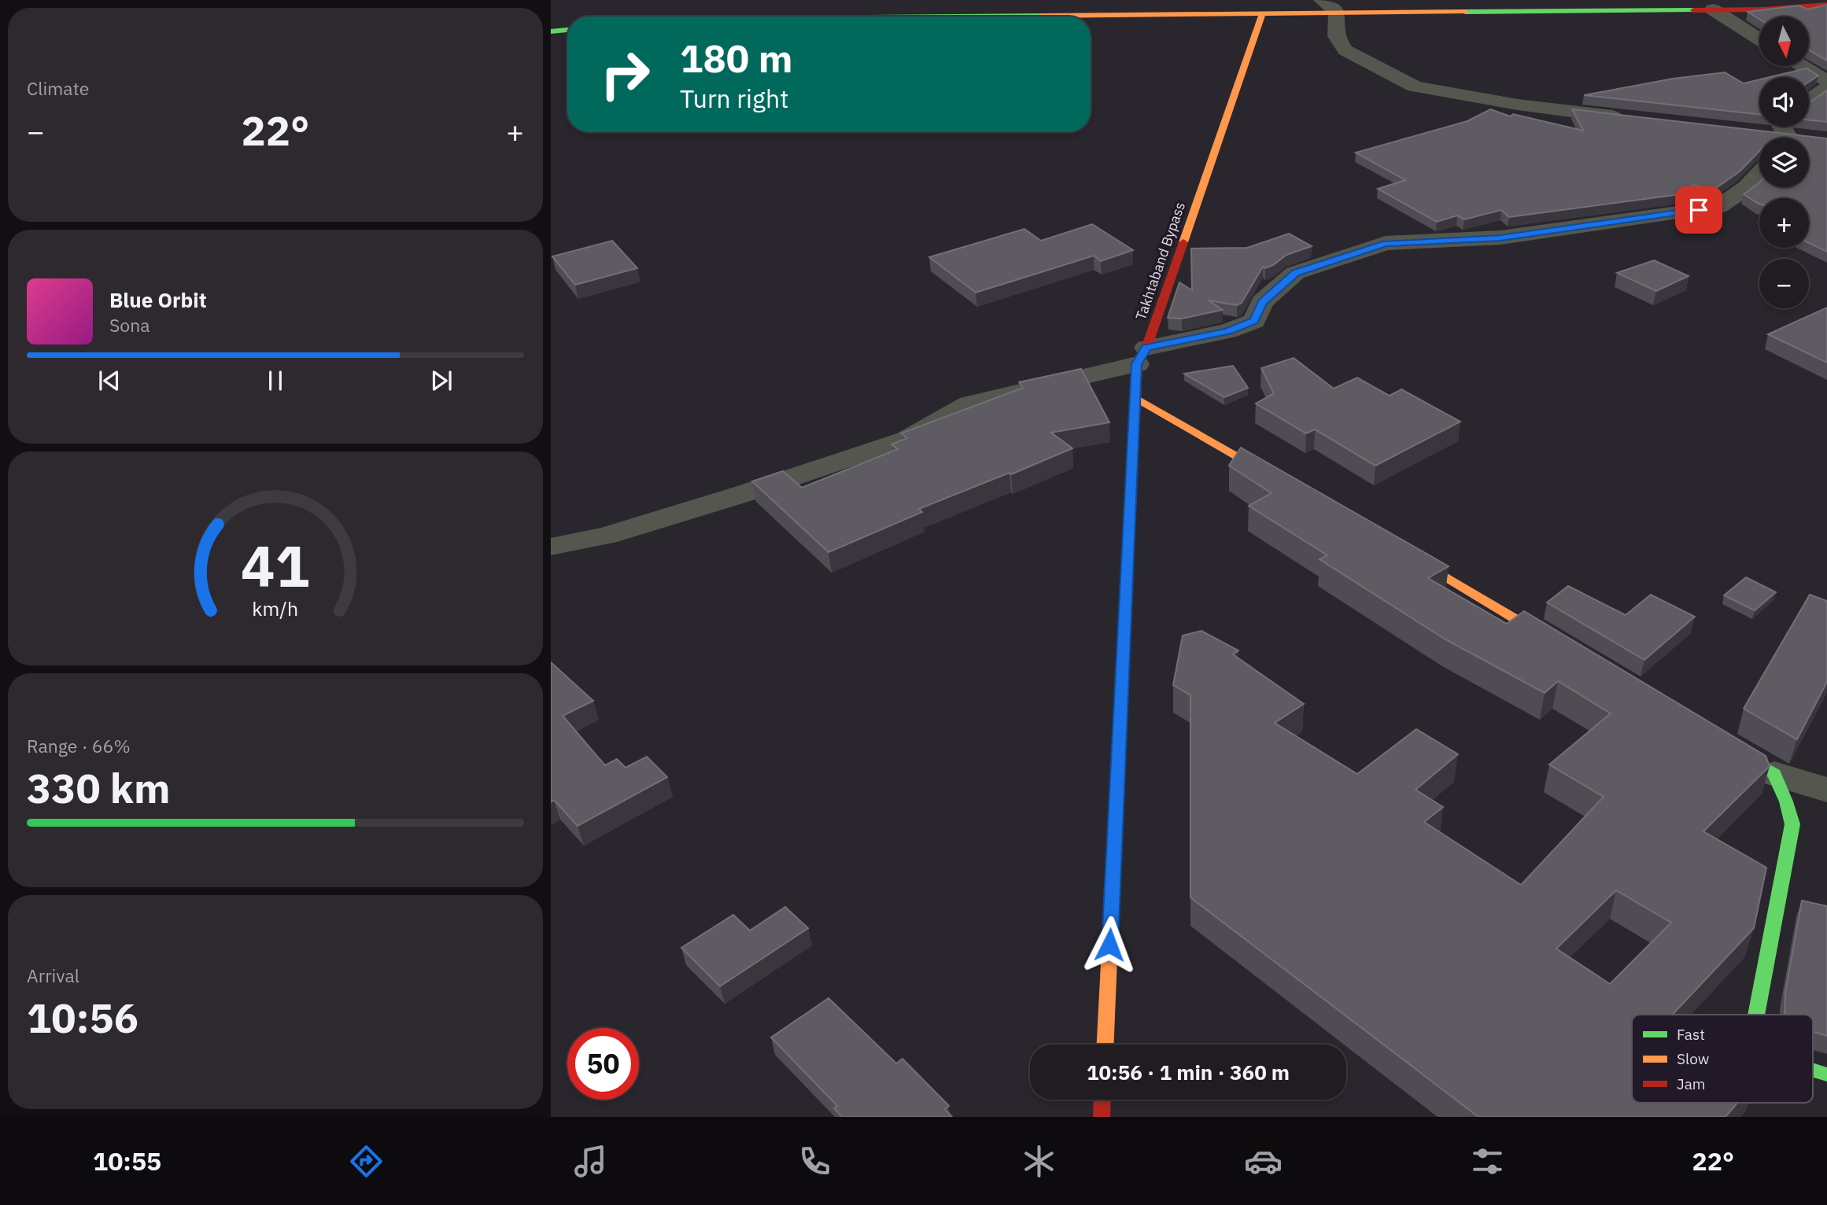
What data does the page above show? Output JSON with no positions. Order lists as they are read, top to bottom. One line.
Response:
{"streets":{"main road":["Takhtaband Bypass"]},"legend":["Fast","Slow","Jam"],"north":"bottom","page":{"tile":["Climate",["Range · 66%","330 km"],["Arrival","10:56"]],"map_buttons":["+","−"],"turn":["180 m","Turn right"],"heat":["−","22°","+"],"song":["Blue Orbit","Sona"],"limit":"50","trip":"10:56 · 1 min · 360 m","tabs":["10:55","22°"],"gauge":["41","km/h"]}}
